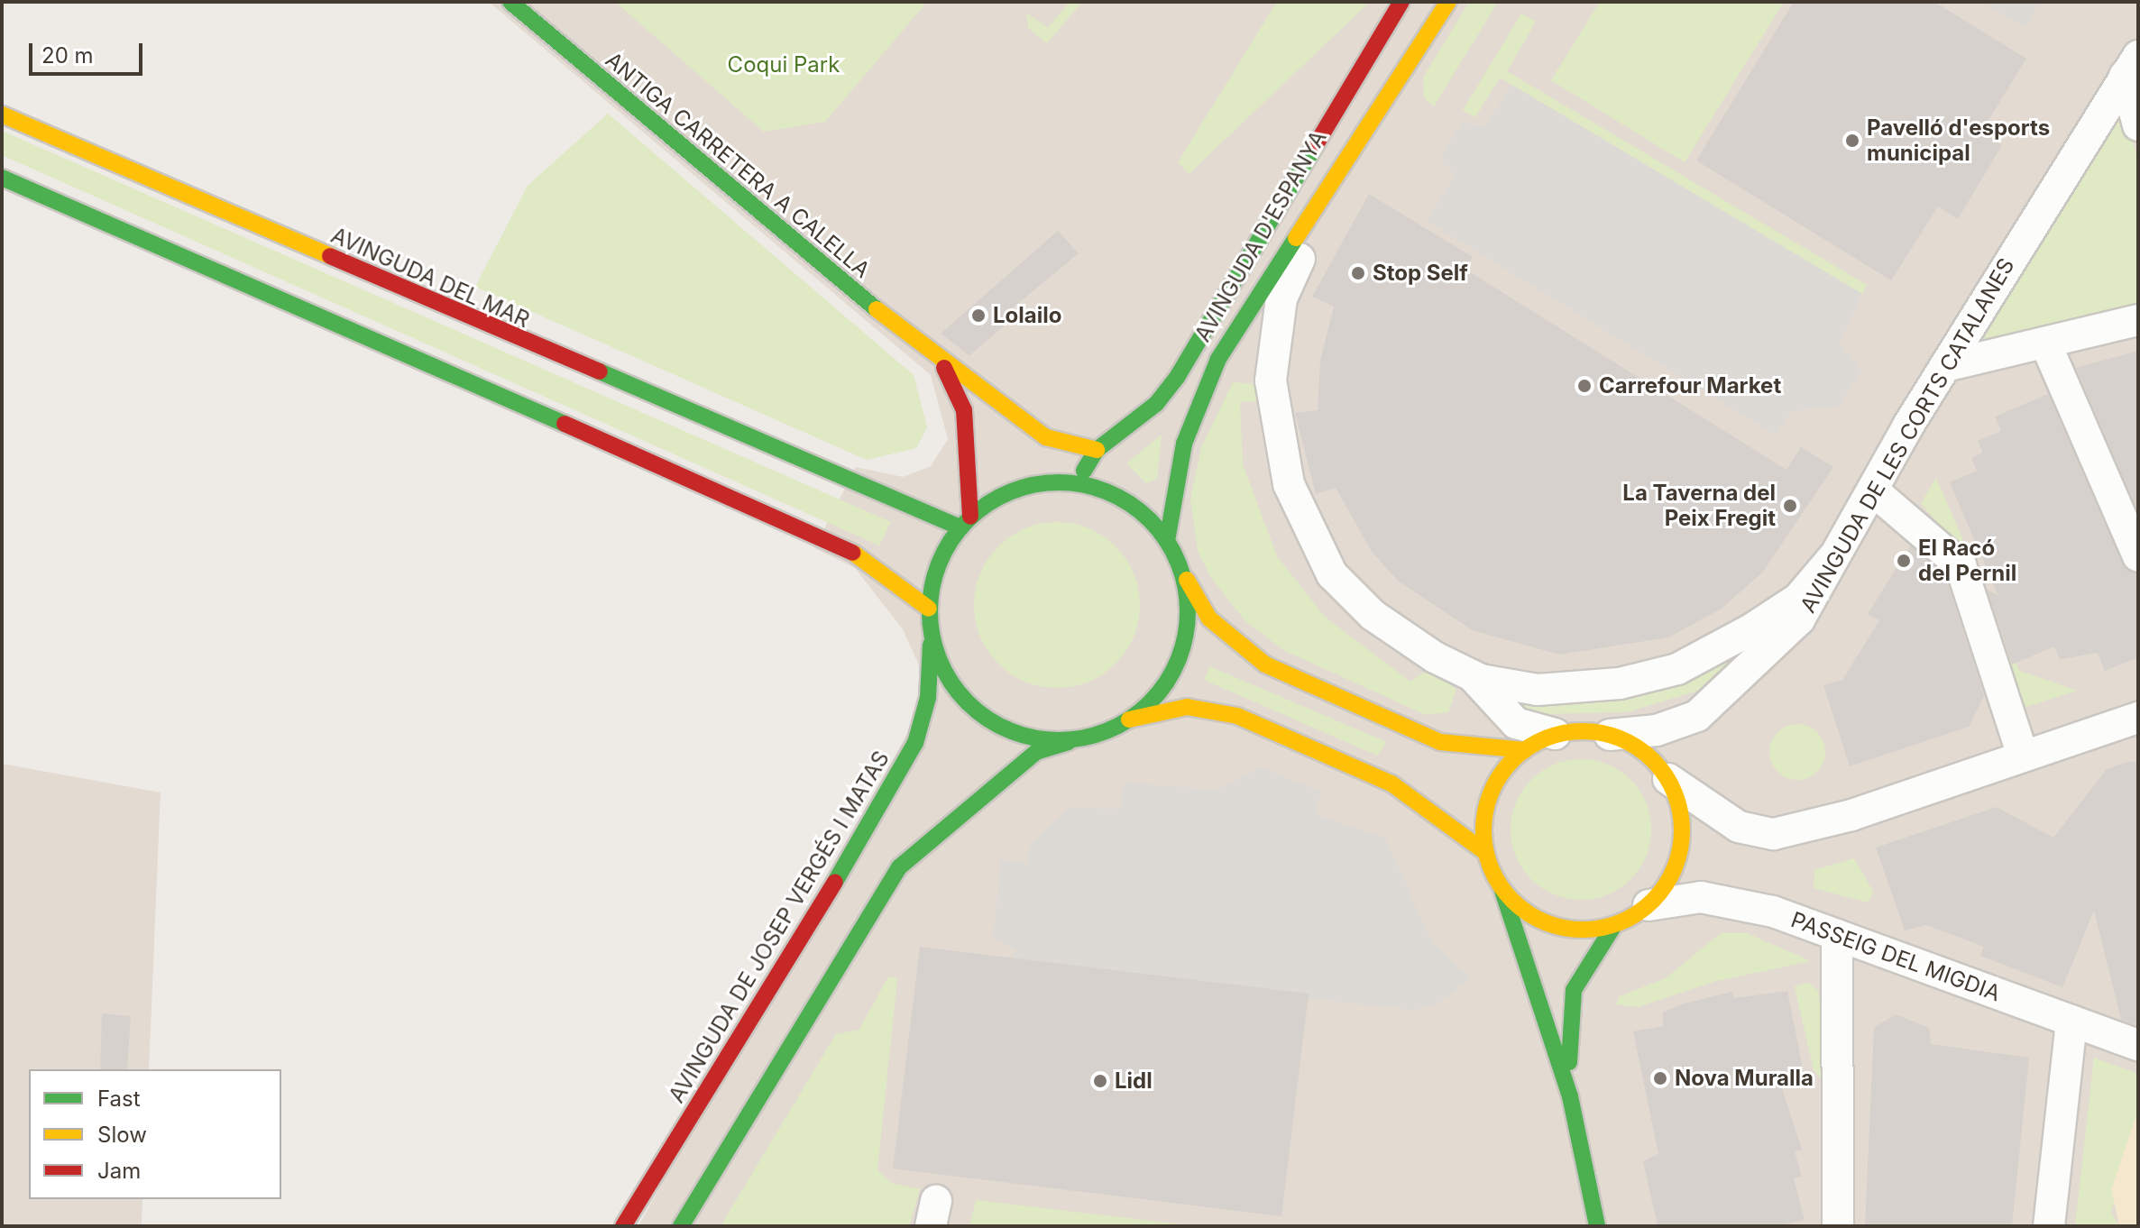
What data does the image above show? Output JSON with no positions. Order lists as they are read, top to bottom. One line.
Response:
{"streets":{"street":["ANTIGA CARRETERA A CALELLA","AVINGUDA D'ESPANYA","AVINGUDA DEL MAR","AVINGUDA DE LES CORTS CATALANES","AVINGUDA DE JOSEP VERGÉS I MATAS","PASSEIG DEL MIGDIA"]},"crossings":[["ANTIGA CARRETERA A CALELLA","AVINGUDA D'ESPANYA"],["ANTIGA CARRETERA A CALELLA","AVINGUDA DEL MAR"],["ANTIGA CARRETERA A CALELLA","AVINGUDA DE JOSEP VERGÉS I MATAS"],["AVINGUDA D'ESPANYA","AVINGUDA DEL MAR"],["AVINGUDA D'ESPANYA","AVINGUDA DE LES CORTS CATALANES"],["AVINGUDA D'ESPANYA","AVINGUDA DE JOSEP VERGÉS I MATAS"],["AVINGUDA D'ESPANYA","PASSEIG DEL MIGDIA"],["AVINGUDA DEL MAR","AVINGUDA DE JOSEP VERGÉS I MATAS"],["AVINGUDA DE LES CORTS CATALANES","PASSEIG DEL MIGDIA"]],"parks":["Coqui Park"],"places":["Pavelló d'esports municipal","Stop Self","Lolailo","Carrefour Market","La Taverna del Peix Fregit","El Racó del Pernil","Nova Muralla","Lidl"],"legend":["Fast","Slow","Jam"],"scale_bar":"20 m"}
